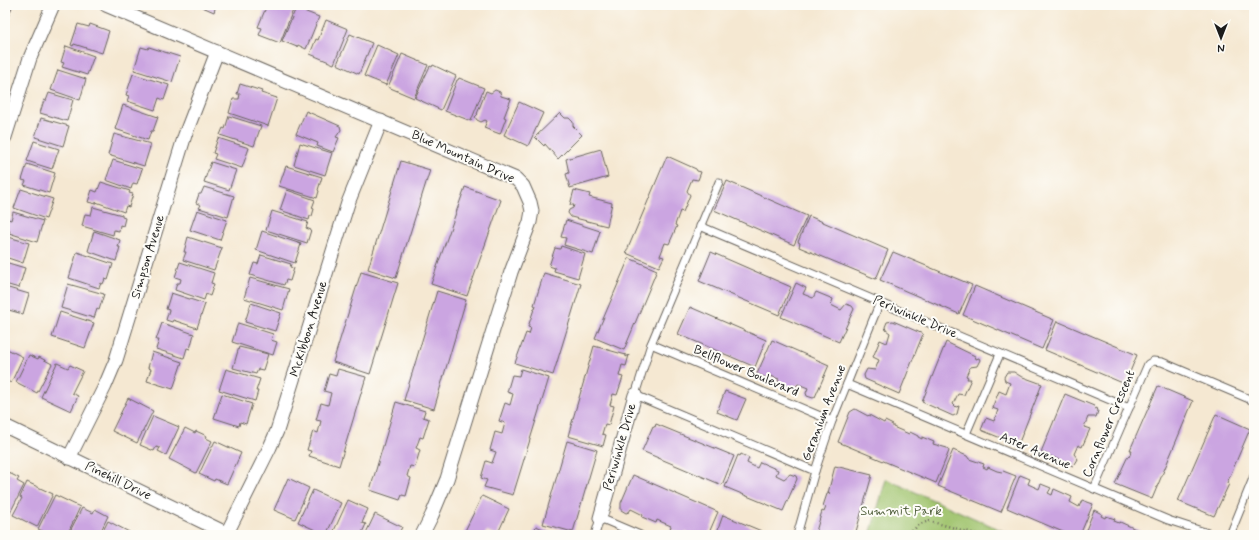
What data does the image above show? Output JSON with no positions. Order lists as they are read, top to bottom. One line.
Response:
{"streets":{"street":["Blue Mountain Drive","Simpson Avenue","Periwinkle Drive","McKibbon Avenue","Pinehill Drive"],"lane":["Bellflower Boulevard","Geranium Avenue","Cornflower Crescent","Aster Avenue"]},"crossings":[["Blue Mountain Drive","Simpson Avenue"],["Blue Mountain Drive","McKibbon Avenue"],["Simpson Avenue","Pinehill Drive"],["Periwinkle Drive","Bellflower Boulevard"],["Periwinkle Drive","Geranium Avenue"],["Periwinkle Drive","Cornflower Crescent"],["McKibbon Avenue","Pinehill Drive"],["Bellflower Boulevard","Geranium Avenue"],["Geranium Avenue","Aster Avenue"],["Cornflower Crescent","Aster Avenue"]],"parks":["Summit Park"],"north":"bottom"}
